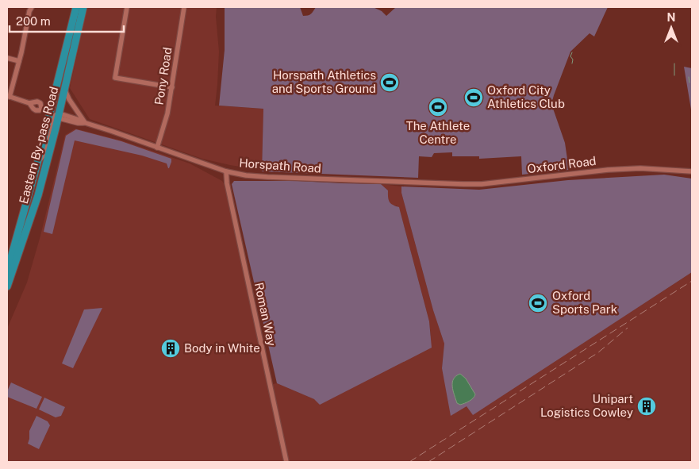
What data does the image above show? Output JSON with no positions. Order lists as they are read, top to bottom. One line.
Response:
{"streets":{"highway":["Eastern By-pass Road"],"street":["Pony Road","Oxford Road","Horspath Road","Roman Way"]},"crossings":[["Pony Road","Horspath Road"],["Eastern By-pass Road","Horspath Road"],["Oxford Road","Horspath Road"],["Horspath Road","Roman Way"]],"places":{"sports":["Horspath Athletics and Sports Ground","Oxford City Athletics Club","The Athlete Centre","Oxford Sports Park"],"building":["Body in White","Unipart Logistics Cowley"]},"scale_bar":"200 m","north":"top"}
